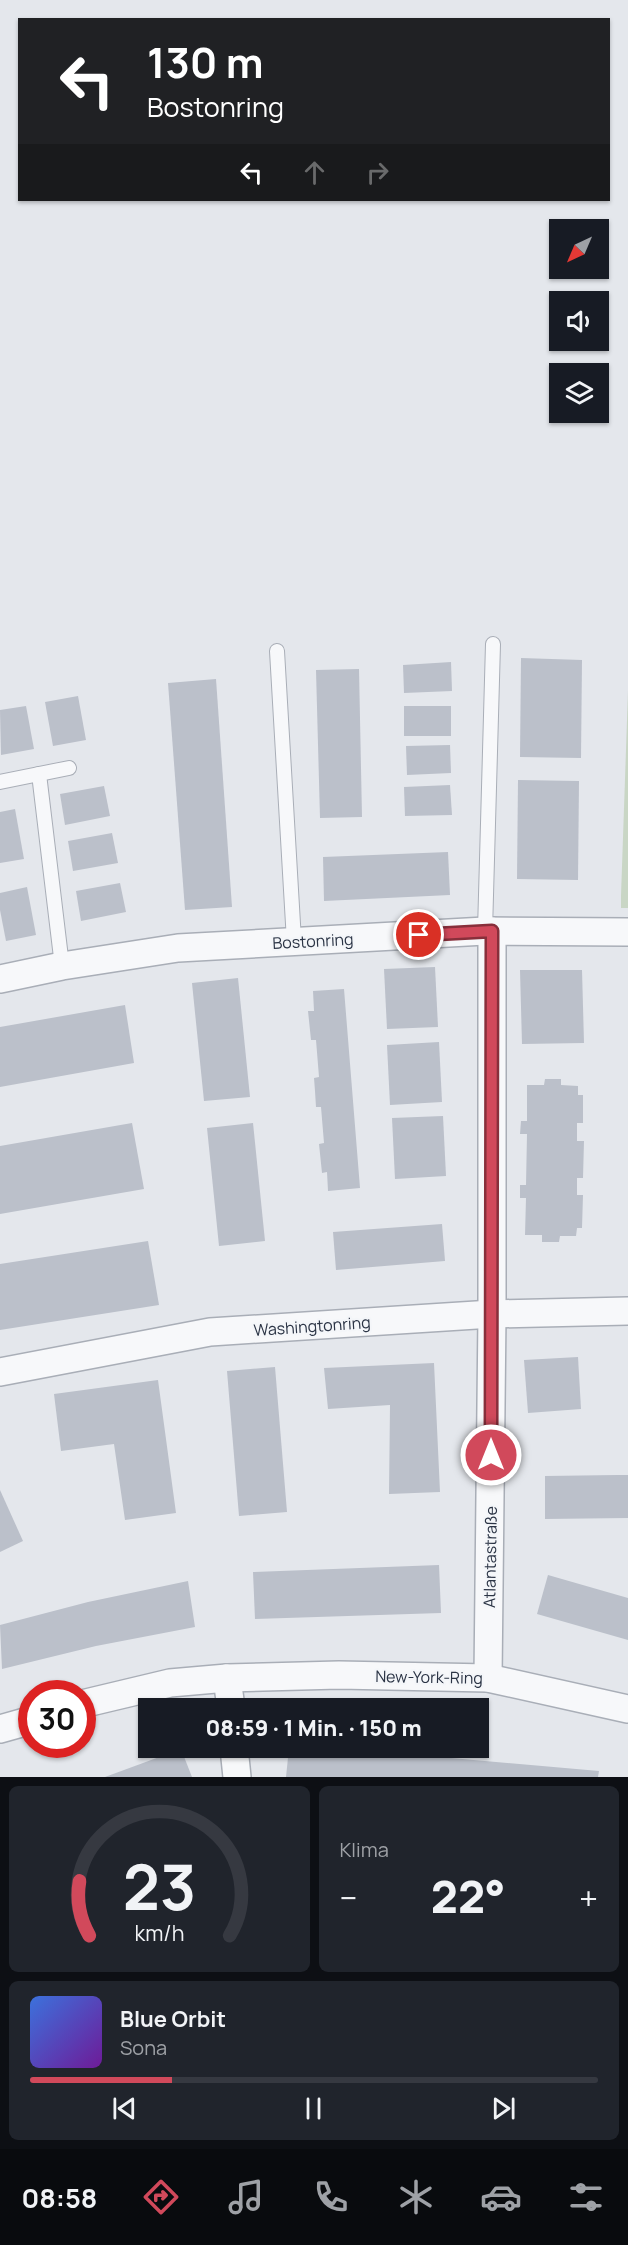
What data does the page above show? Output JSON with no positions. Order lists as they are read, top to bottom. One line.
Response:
{"streets":{"street":["Bostonring","Washingtonring","Atlantastraße","New-York-Ring"]},"crossings":[["Bostonring","Atlantastraße"],["Washingtonring","Atlantastraße"],["Atlantastraße","New-York-Ring"]],"north":"bottom left","page":{"turn":["130 m","Bostonring"],"limit":"30","trip":"08:59 · 1 Min. · 150 m","tile":"Klima","heat":["−","22°","+"],"song":["Blue Orbit","Sona"],"tabs":"08:58","gauge":["23","km/h"]}}
